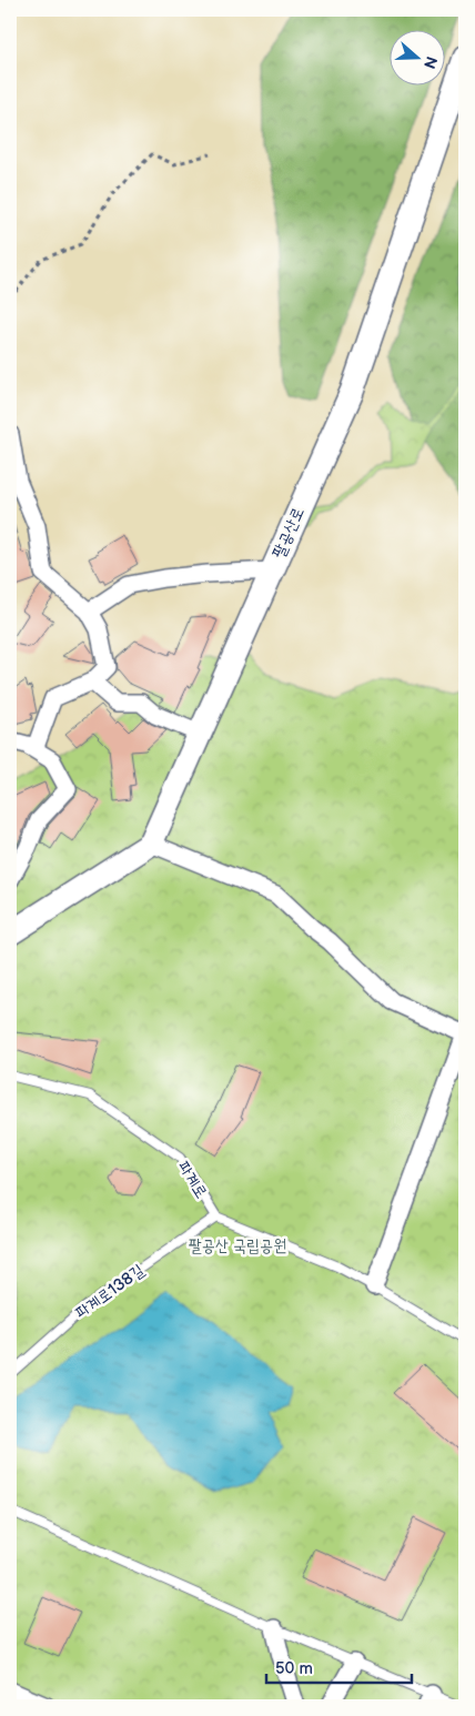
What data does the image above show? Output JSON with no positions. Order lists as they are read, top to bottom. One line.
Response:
{"streets":{"street":["팔공산로"],"lane":["파계로","파계로138길"]},"crossings":[["파계로","파계로138길"]],"parks":["팔공산 국립공원"],"scale_bar":"50 m","north":"right"}
